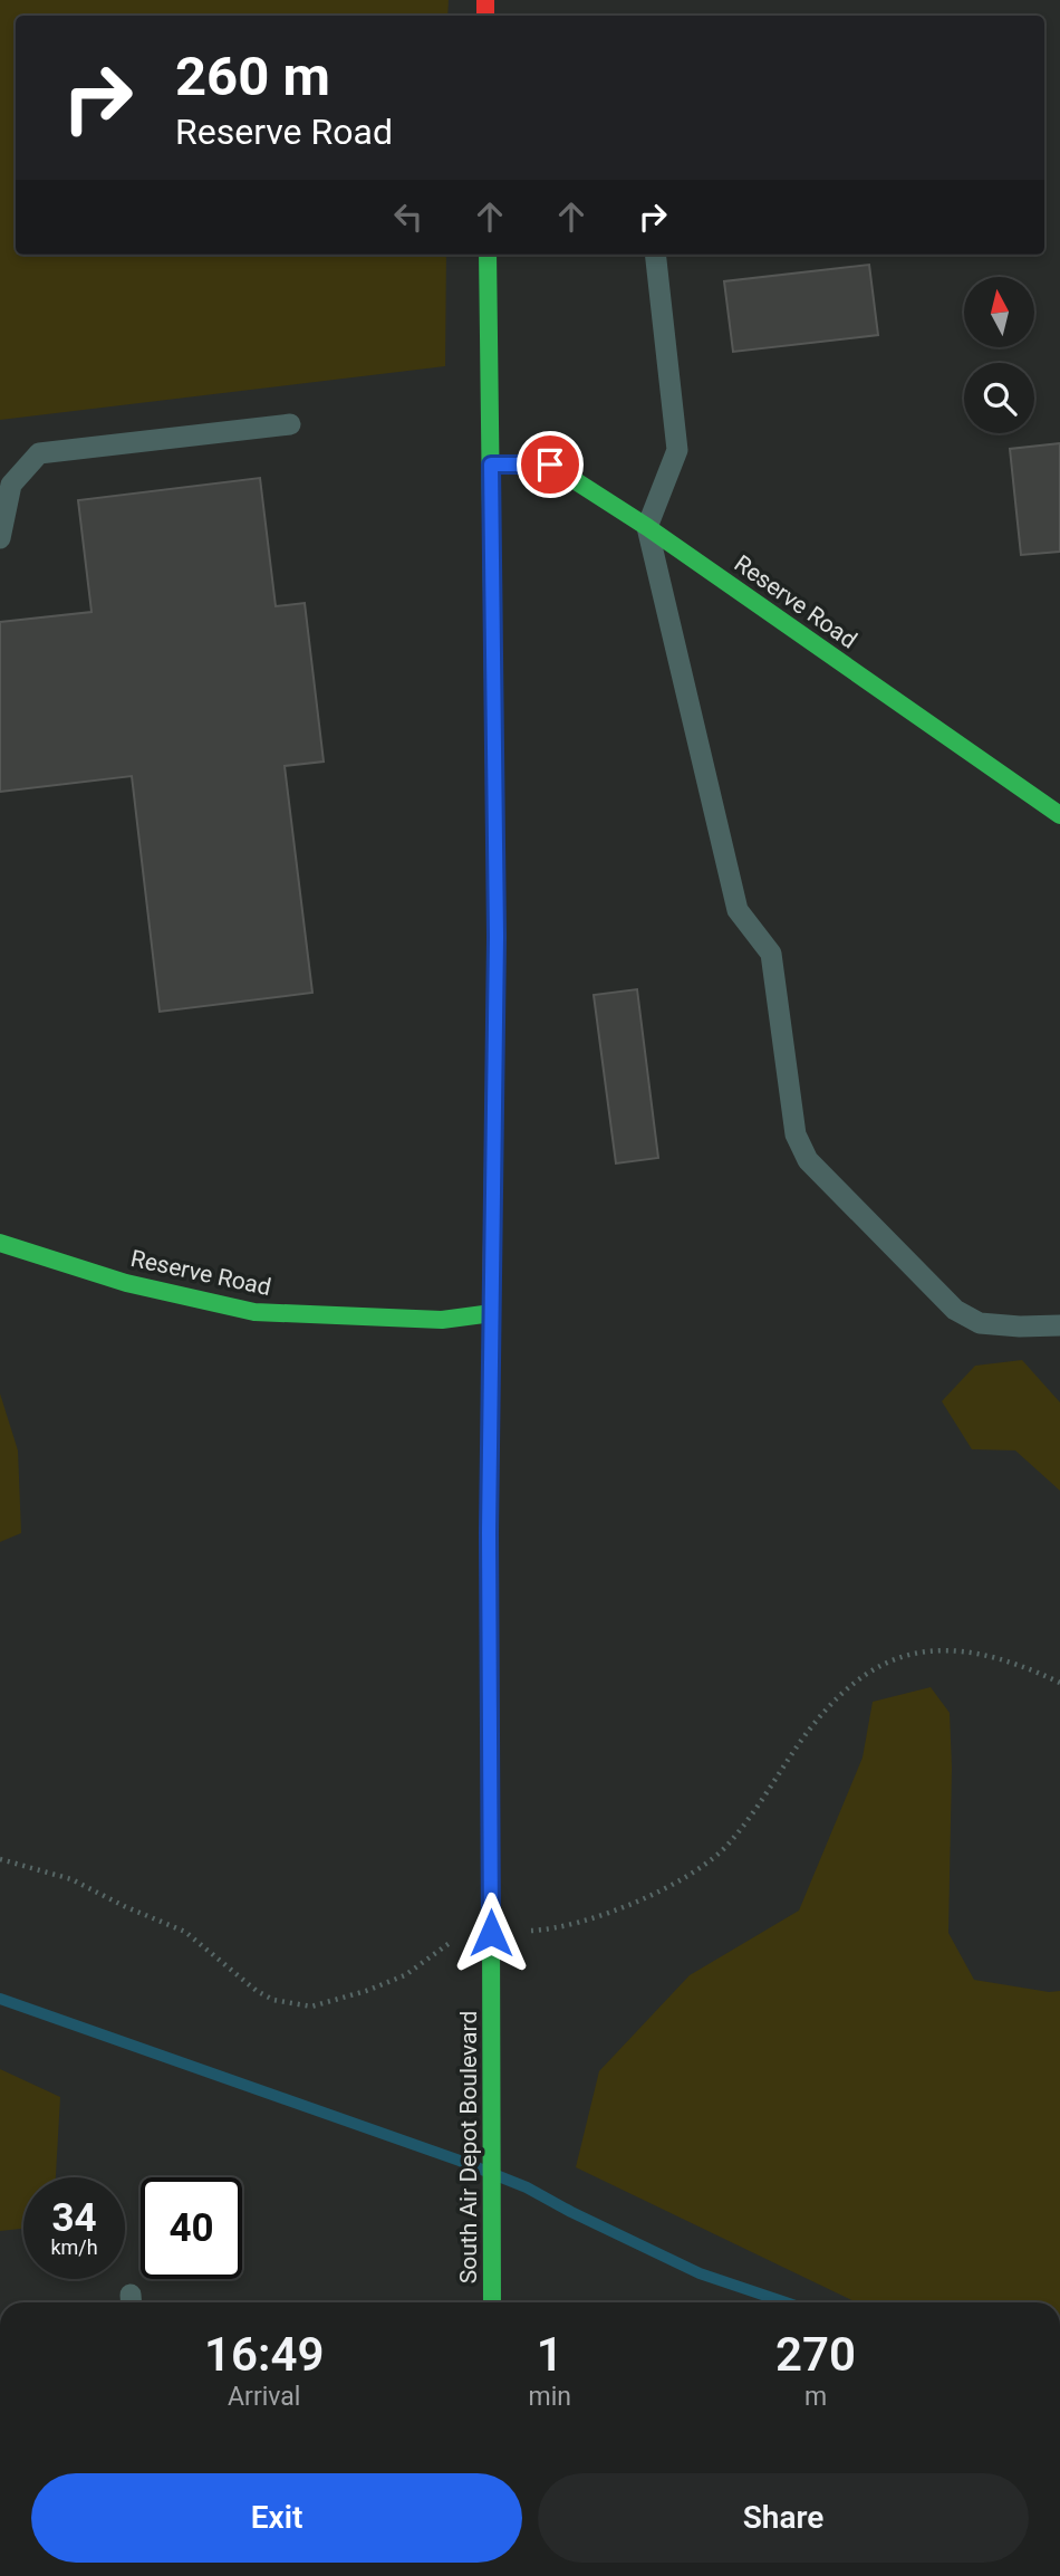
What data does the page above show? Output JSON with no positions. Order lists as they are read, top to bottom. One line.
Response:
{"streets":{"street":["Reserve Road","South Air Depot Boulevard"]},"crossings":[["Reserve Road","South Air Depot Boulevard"]],"north":"top","page":{"turn":["260 m","Reserve Road"],"speed":"34 km/h","limit":"40","eta":["16:49","Arrival","1","min","270","m"],"buttons":["Exit","Share"]}}
